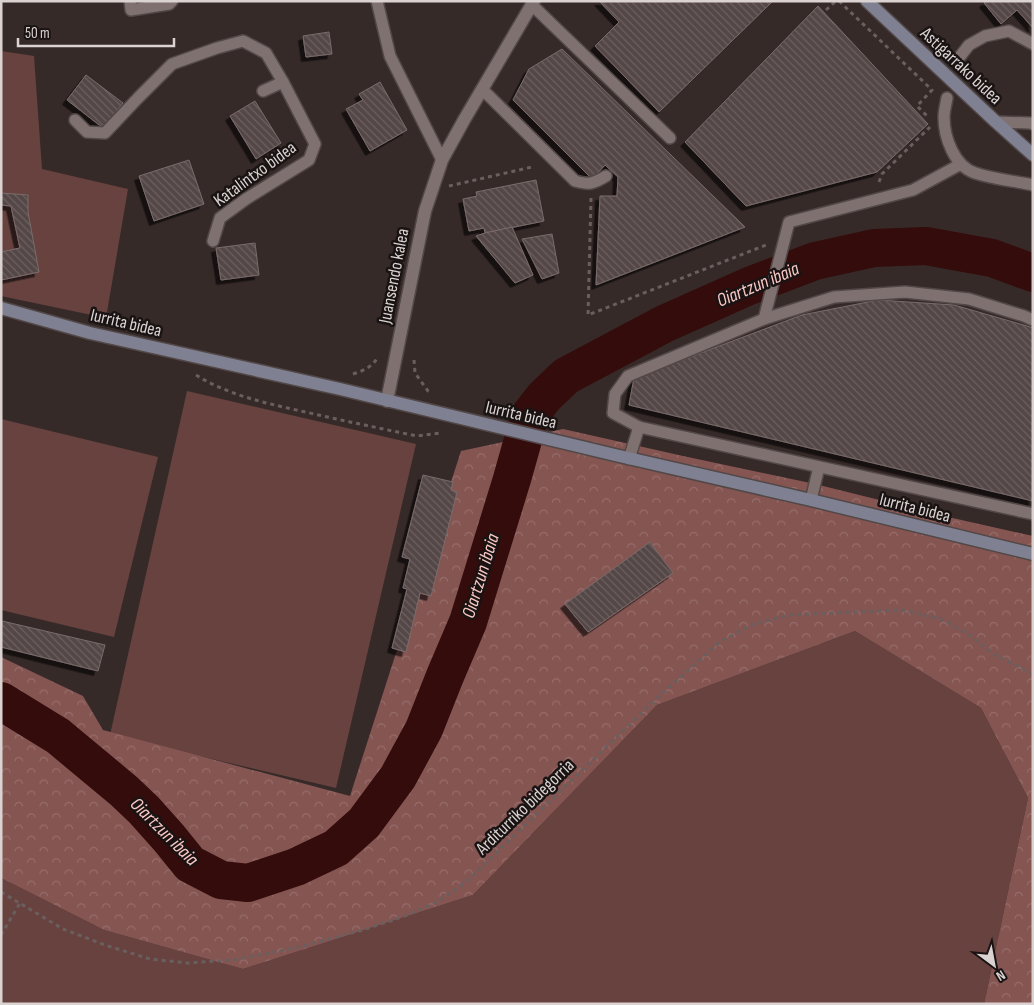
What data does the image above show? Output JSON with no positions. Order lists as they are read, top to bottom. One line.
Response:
{"streets":{"street":["Astigarrako bidea","Juansendo kalea","Iurrita bidea"],"lane":["Katalintxo bidea"],"path":["Arditurriko bidegorria"]},"crossings":[["Juansendo kalea","Iurrita bidea"]],"water":["Oiartzun ibaia"],"scale_bar":"50 m","north":"bottom right"}
